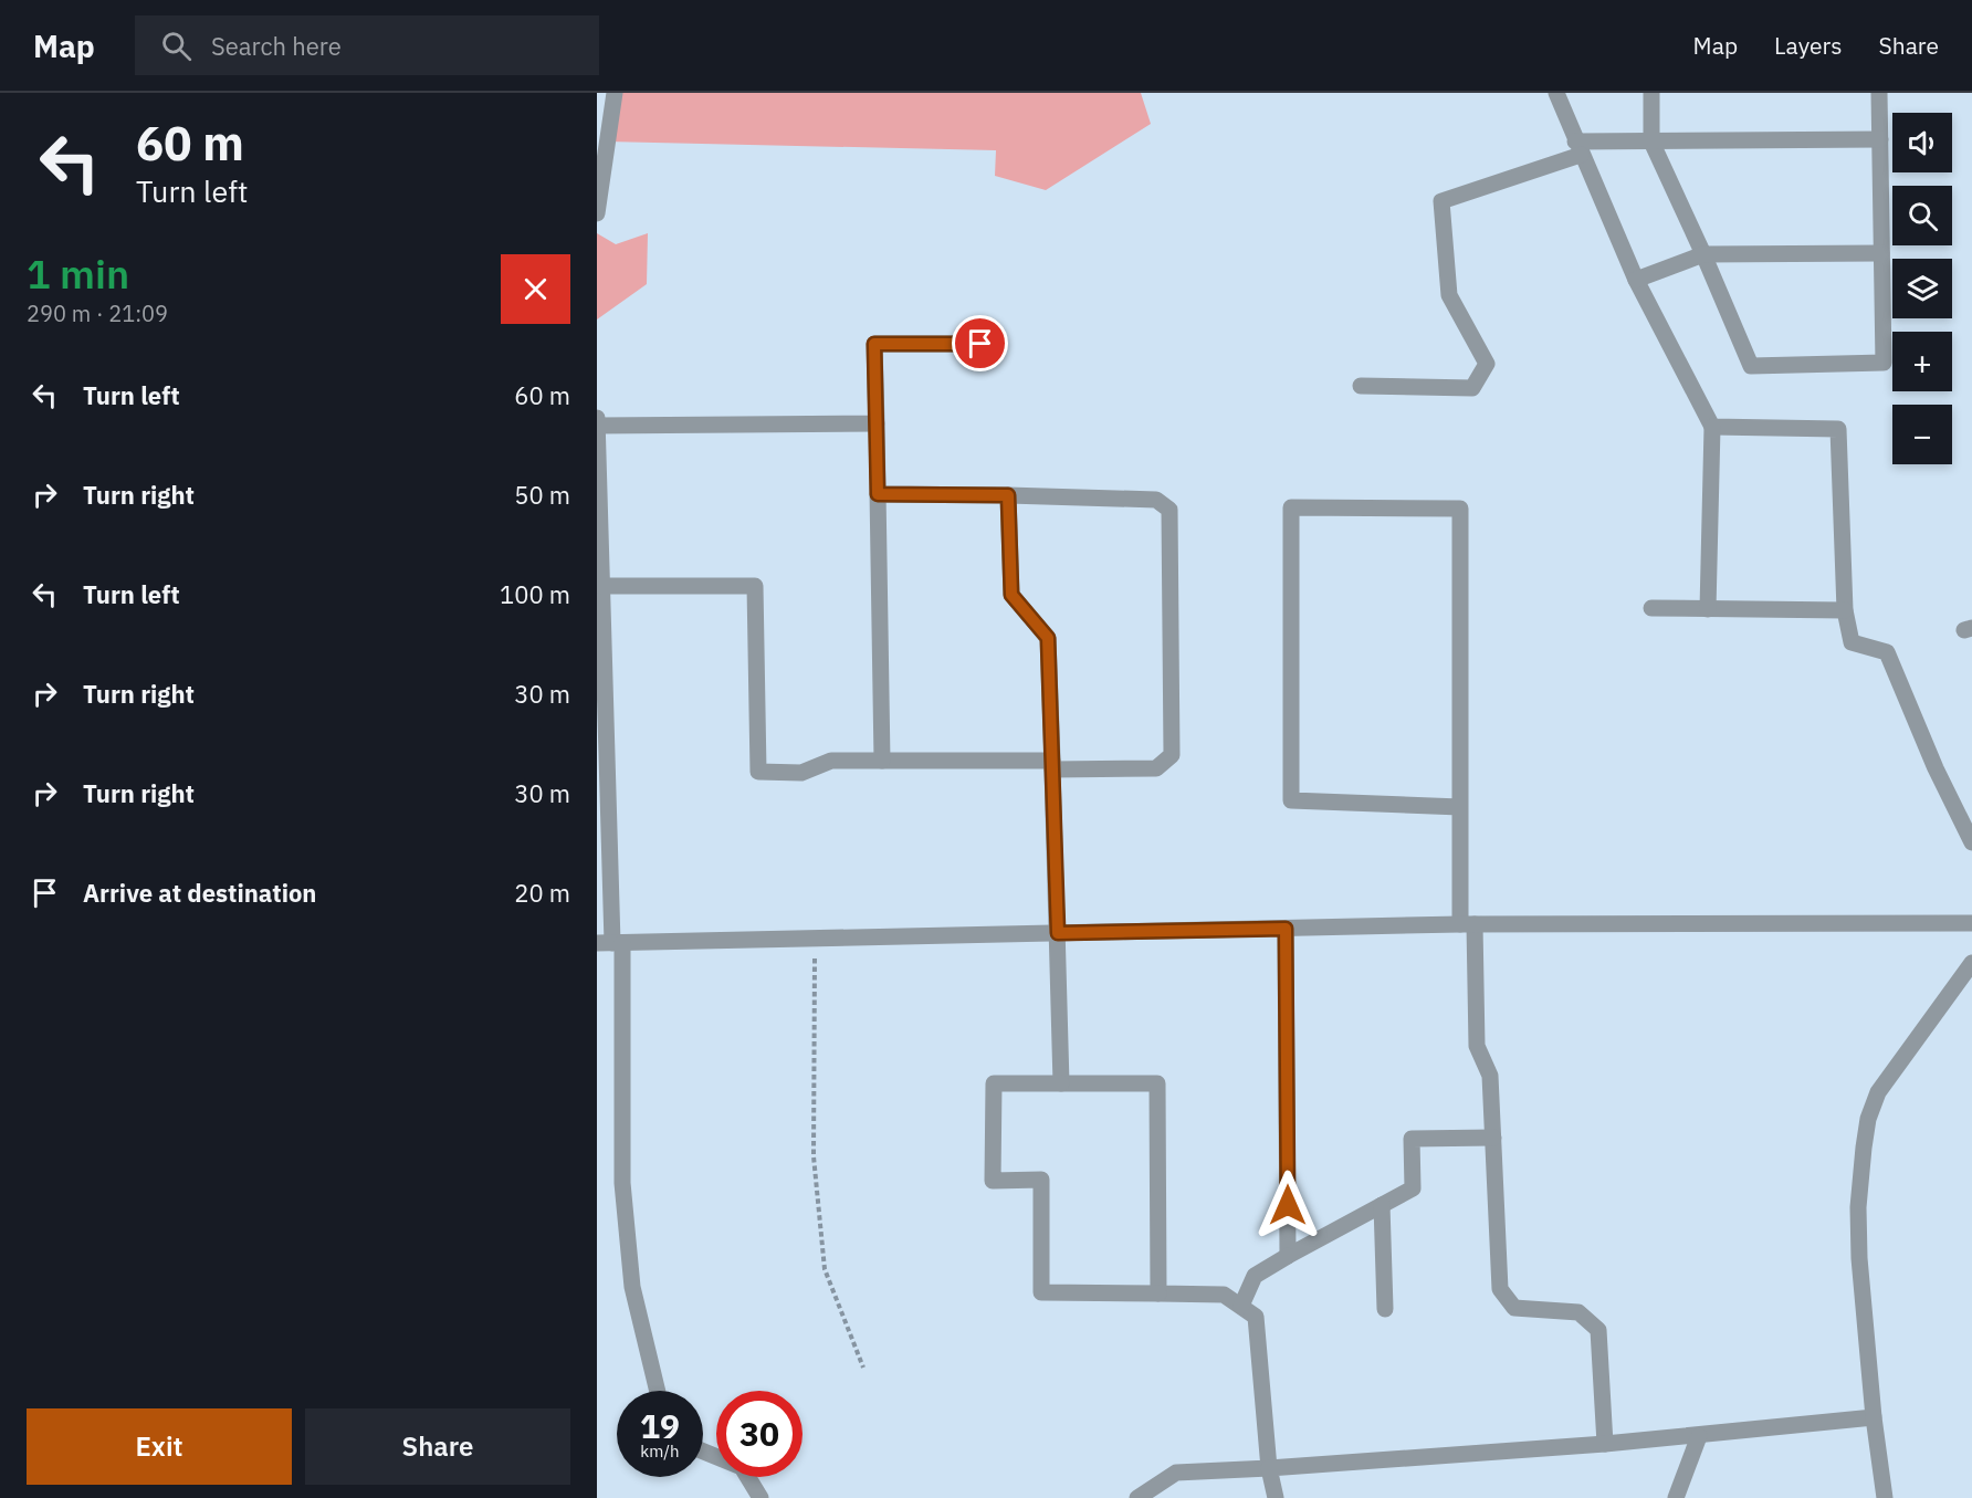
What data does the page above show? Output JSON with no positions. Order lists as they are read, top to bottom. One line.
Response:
{"page":{"header":"Map","search":"Search here","nav":["Map","Layers","Share"],"turn":["60 m","Turn left"],"map_buttons":["+","−"],"heading":["1 min","290 m · 21:09"],"list":[{"name":"Turn left","value":"60 m"},{"name":"Turn right","value":"50 m"},{"name":"Turn left","value":"100 m"},{"name":"Turn right","value":"30 m"},{"name":"Turn right","value":"30 m"},{"name":"Arrive at destination","value":"20 m"}],"speed":"19 km/h","limit":"30","buttons":["Exit","Share"]}}
